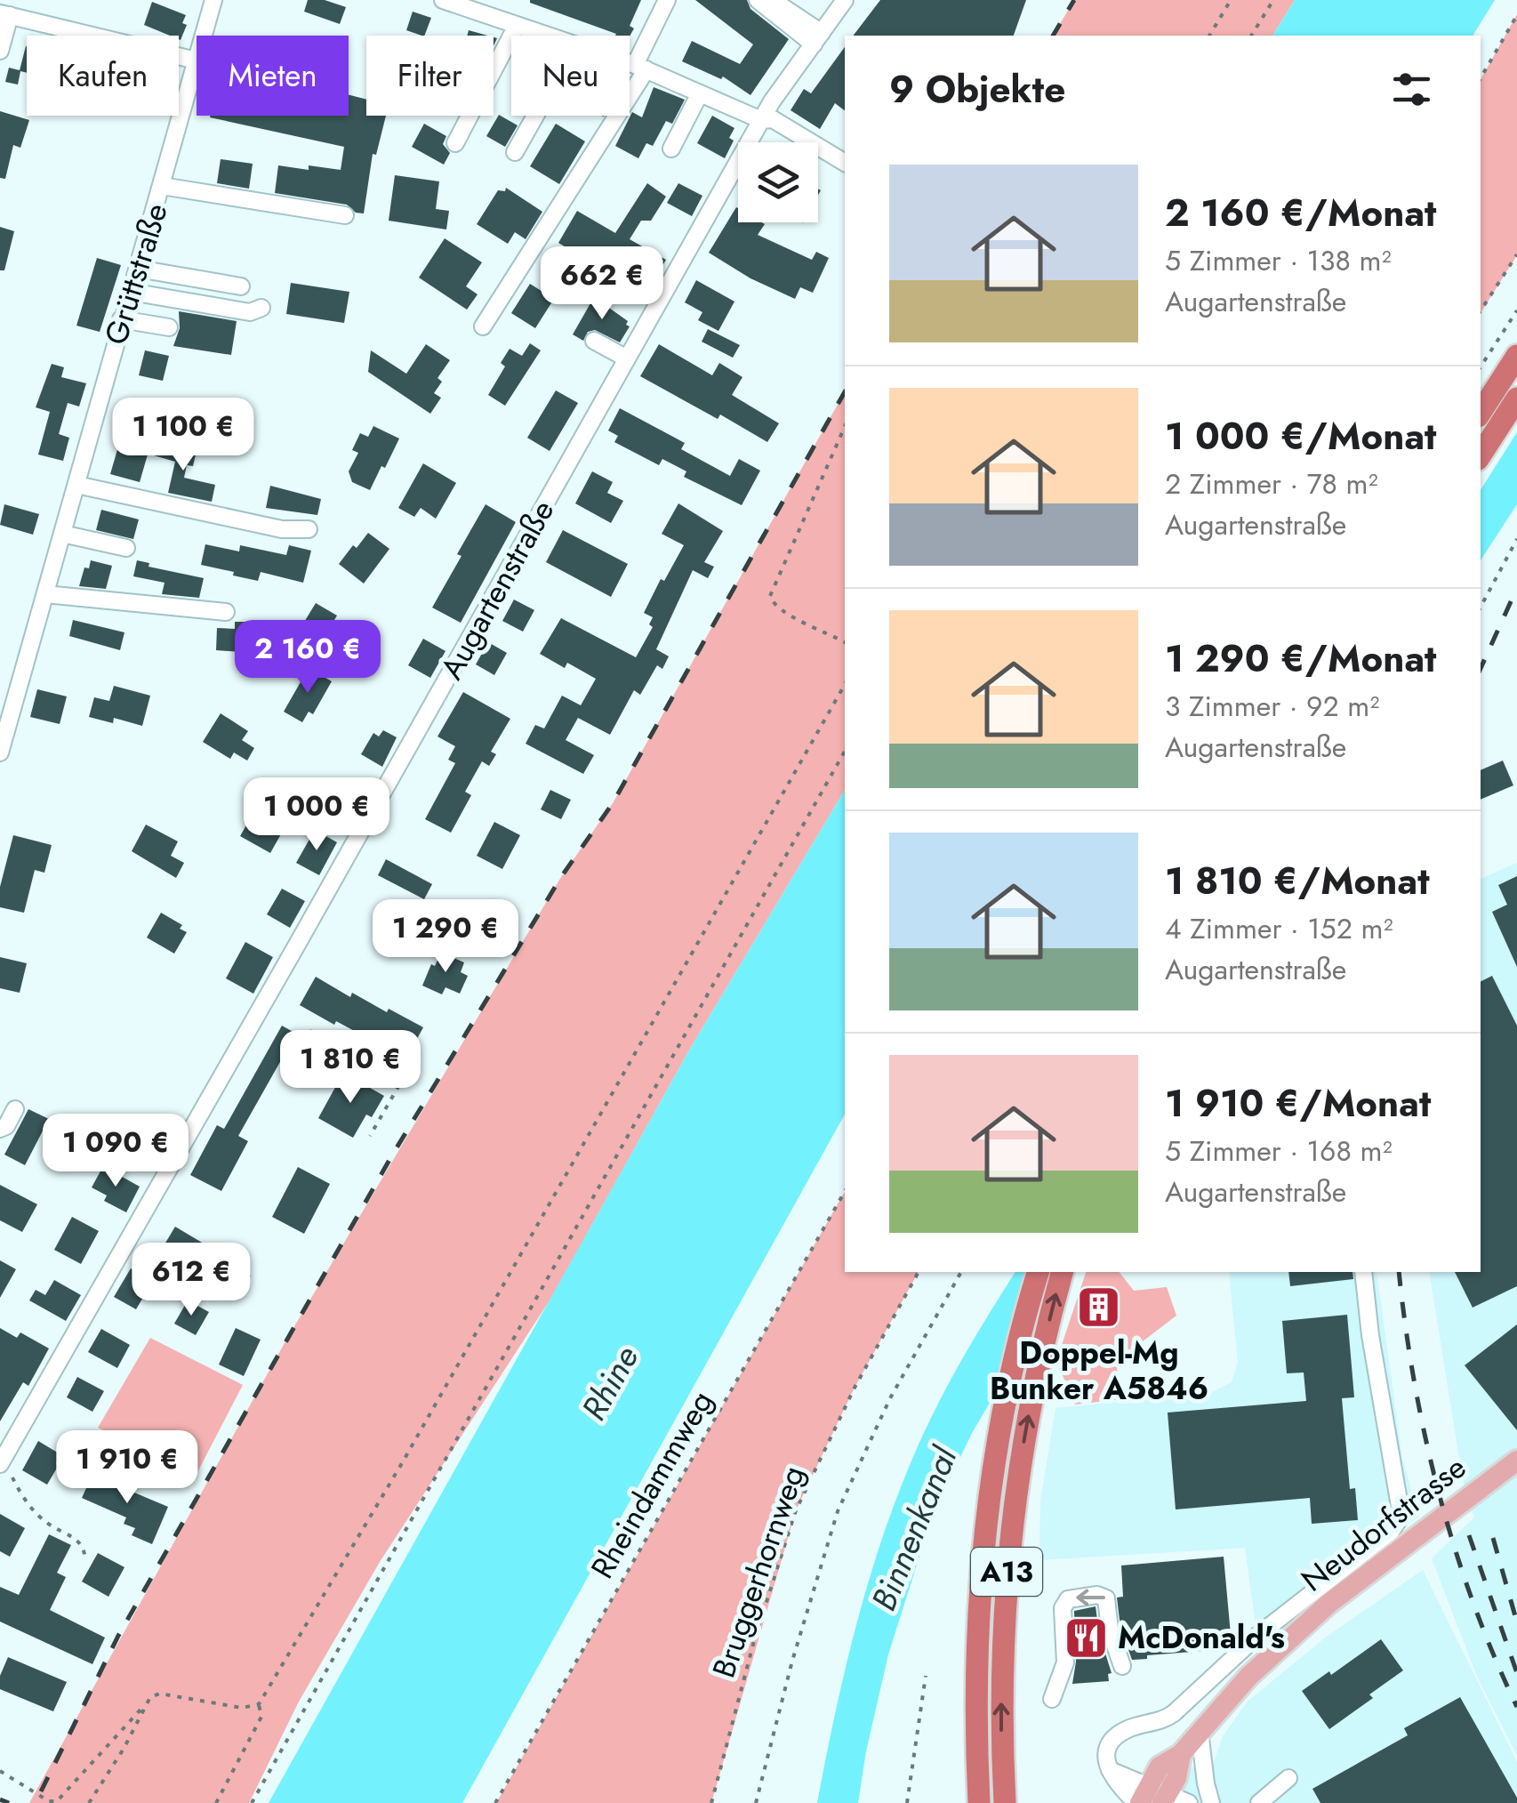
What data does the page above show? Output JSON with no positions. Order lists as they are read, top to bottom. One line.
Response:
{"streets":{"highway":["A13"],"main road":["Neudorfstrasse"],"street":["Grüttstraße","Augartenstraße"],"path":["Rheindammweg","Bruggerhornweg"]},"water":["Rhine","Binnenkanal"],"places":{"building":["Doppel-Mg Bunker A5846"],"restaurant":["McDonald's"]},"page":{"chip":["Kaufen","Mieten","Filter","Neu"],"heading":"9 Objekte","list":[{"name":"2 160 €/Monat","note":"5 Zimmer · 138 m² · Augartenstraße"},{"name":"1 000 €/Monat","note":"2 Zimmer · 78 m² · Augartenstraße"},{"name":"1 290 €/Monat","note":"3 Zimmer · 92 m² · Augartenstraße"},{"name":"1 810 €/Monat","note":"4 Zimmer · 152 m² · Augartenstraße"},{"name":"1 910 €/Monat","note":"5 Zimmer · 168 m² · Augartenstraße"}],"price":["662 €","1 100 €","2 160 €","1 000 €","1 290 €","1 810 €","1 090 €","612 €","1 910 €"]}}
